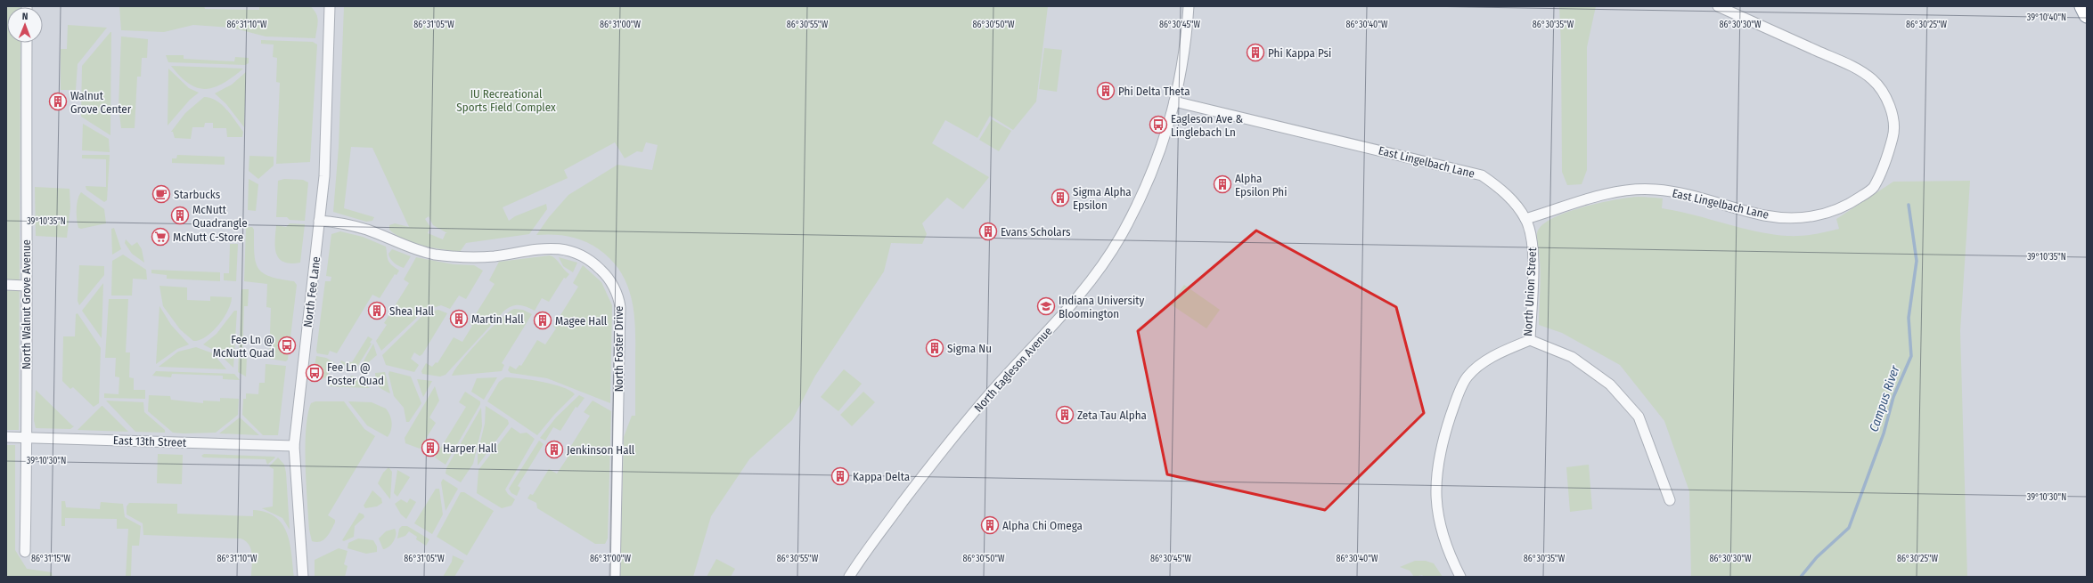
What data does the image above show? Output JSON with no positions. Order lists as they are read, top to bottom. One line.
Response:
{"streets":{"street":["East Lingelbach Lane","North Fee Lane","North Union Street","North Walnut Grove Avenue","North Foster Drive","North Eagleson Avenue","East 13th Street"]},"crossings":[["East Lingelbach Lane","North Union Street"],["East Lingelbach Lane","North Eagleson Avenue"],["North Fee Lane","North Foster Drive"],["North Fee Lane","East 13th Street"],["North Walnut Grove Avenue","East 13th Street"]],"water":["Campus River"],"parks":["IU Recreational Sports Field Complex"],"places":{"building":["Phi Kappa Psi","Phi Delta Theta","Walnut Grove Center","Alpha Epsilon Phi","Sigma Alpha Epsilon","McNutt Quadrangle","Evans Scholars","Shea Hall","Martin Hall","Magee Hall","Sigma Nu","Zeta Tau Alpha","Harper Hall","Jenkinson Hall","Kappa Delta","Alpha Chi Omega"],"bus stop":["Eagleson Ave & Linglebach Ln","Fee Ln @ McNutt Quad","Fee Ln @ Foster Quad"],"cafe":["Starbucks"],"supermarket":["McNutt C-Store"],"school or university":["Indiana University Bloomington"]},"north":"top","coordinates":["39°10'40\"N","86°31'10\"W","86°31'05\"W","86°31'00\"W","86°30'55\"W","86°30'50\"W","86°30'45\"W","86°30'40\"W","86°30'35\"W","86°30'30\"W","86°30'25\"W","39°10'35\"N","39°10'30\"N","86°31'15\"W"]}
